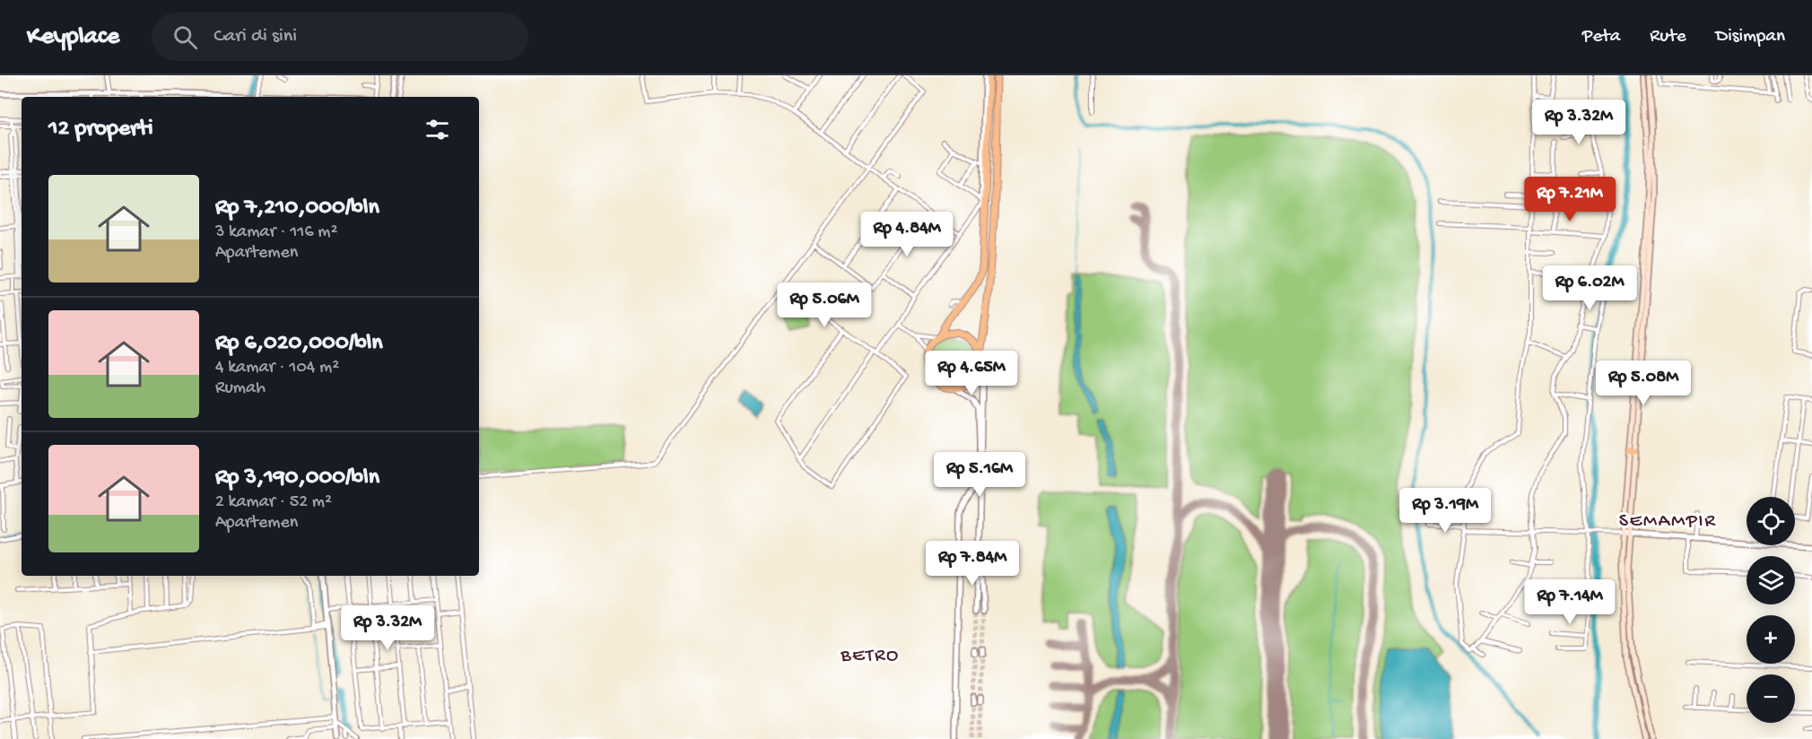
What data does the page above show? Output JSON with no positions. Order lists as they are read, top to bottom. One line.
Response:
{"districts":["SEMAMPIR","BETRO"],"page":{"header":"Keyplace","search":"Cari di sini","nav":["Peta","Rute","Disimpan"],"heading":"12 properti","price":["Rp 3.32M","Rp 7.21M","Rp 4.84M","Rp 6.02M","Rp 5.06M","Rp 4.65M","Rp 5.08M","Rp 5.16M","Rp 3.19M","Rp 7.84M","Rp 7.14M","Rp 3.32M"],"list":[{"name":"Rp 7,210,000/bln","note":"3 kamar · 116 m² · Apartemen"},{"name":"Rp 6,020,000/bln","note":"4 kamar · 104 m² · Rumah"},{"name":"Rp 3,190,000/bln","note":"2 kamar · 52 m² · Apartemen"}],"map_buttons":["+","−"]}}
